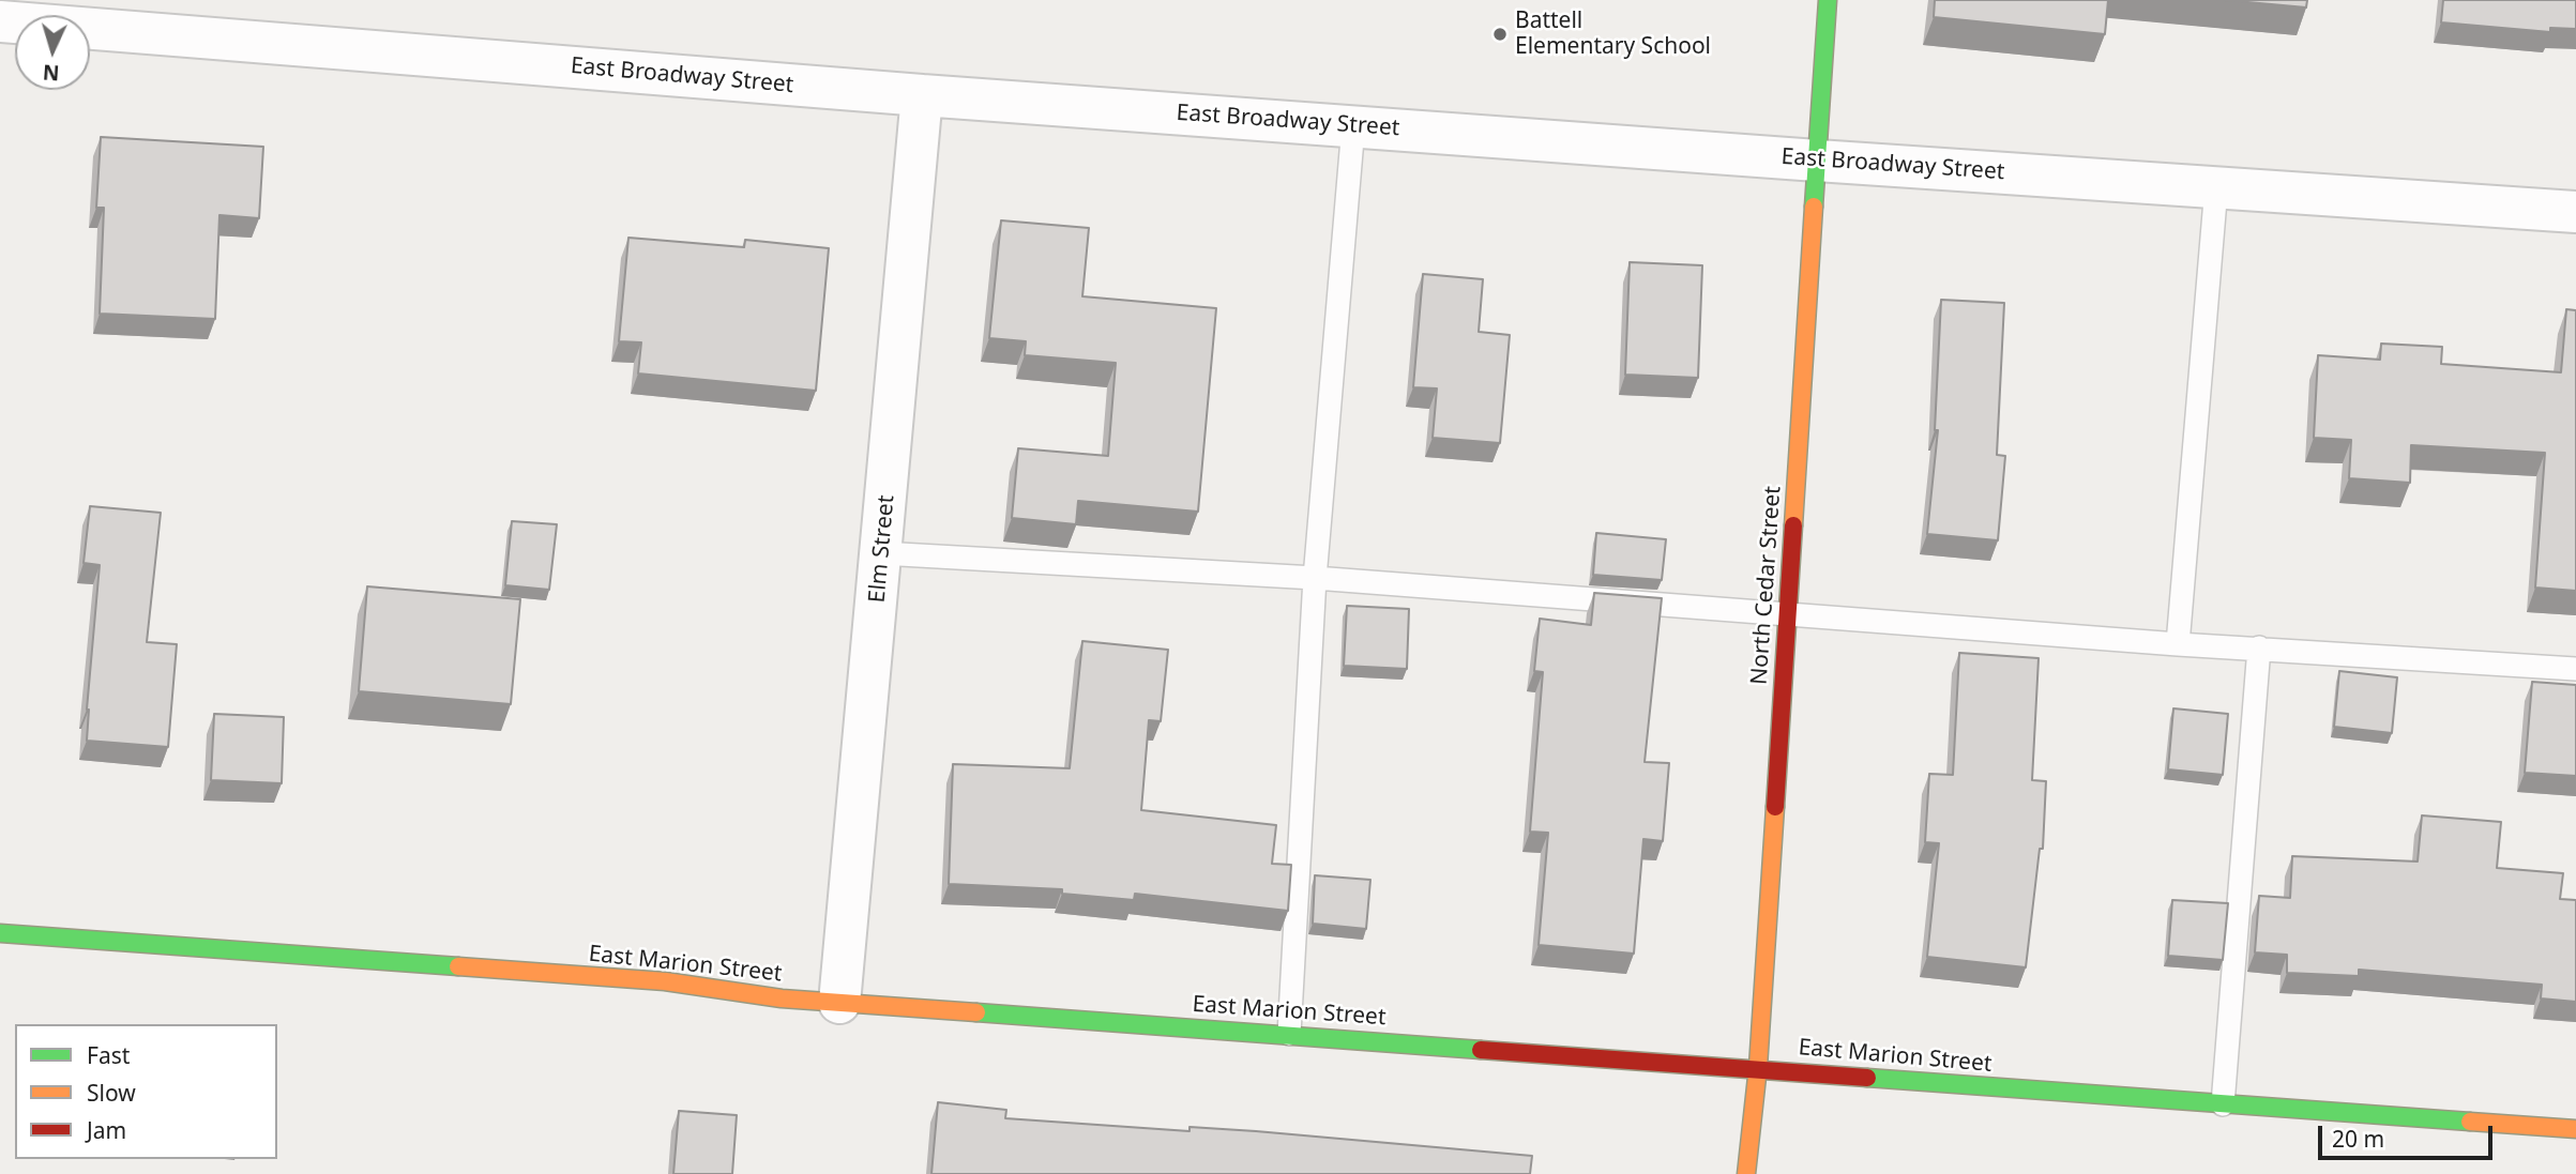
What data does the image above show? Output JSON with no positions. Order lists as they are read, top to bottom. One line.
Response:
{"streets":{"street":["East Broadway Street","Elm Street","North Cedar Street","East Marion Street"]},"crossings":[["East Broadway Street","Elm Street"],["East Broadway Street","North Cedar Street"],["Elm Street","East Marion Street"],["North Cedar Street","East Marion Street"]],"places":["Battell Elementary School"],"legend":["Fast","Slow","Jam"],"scale_bar":"20 m","north":"bottom"}
